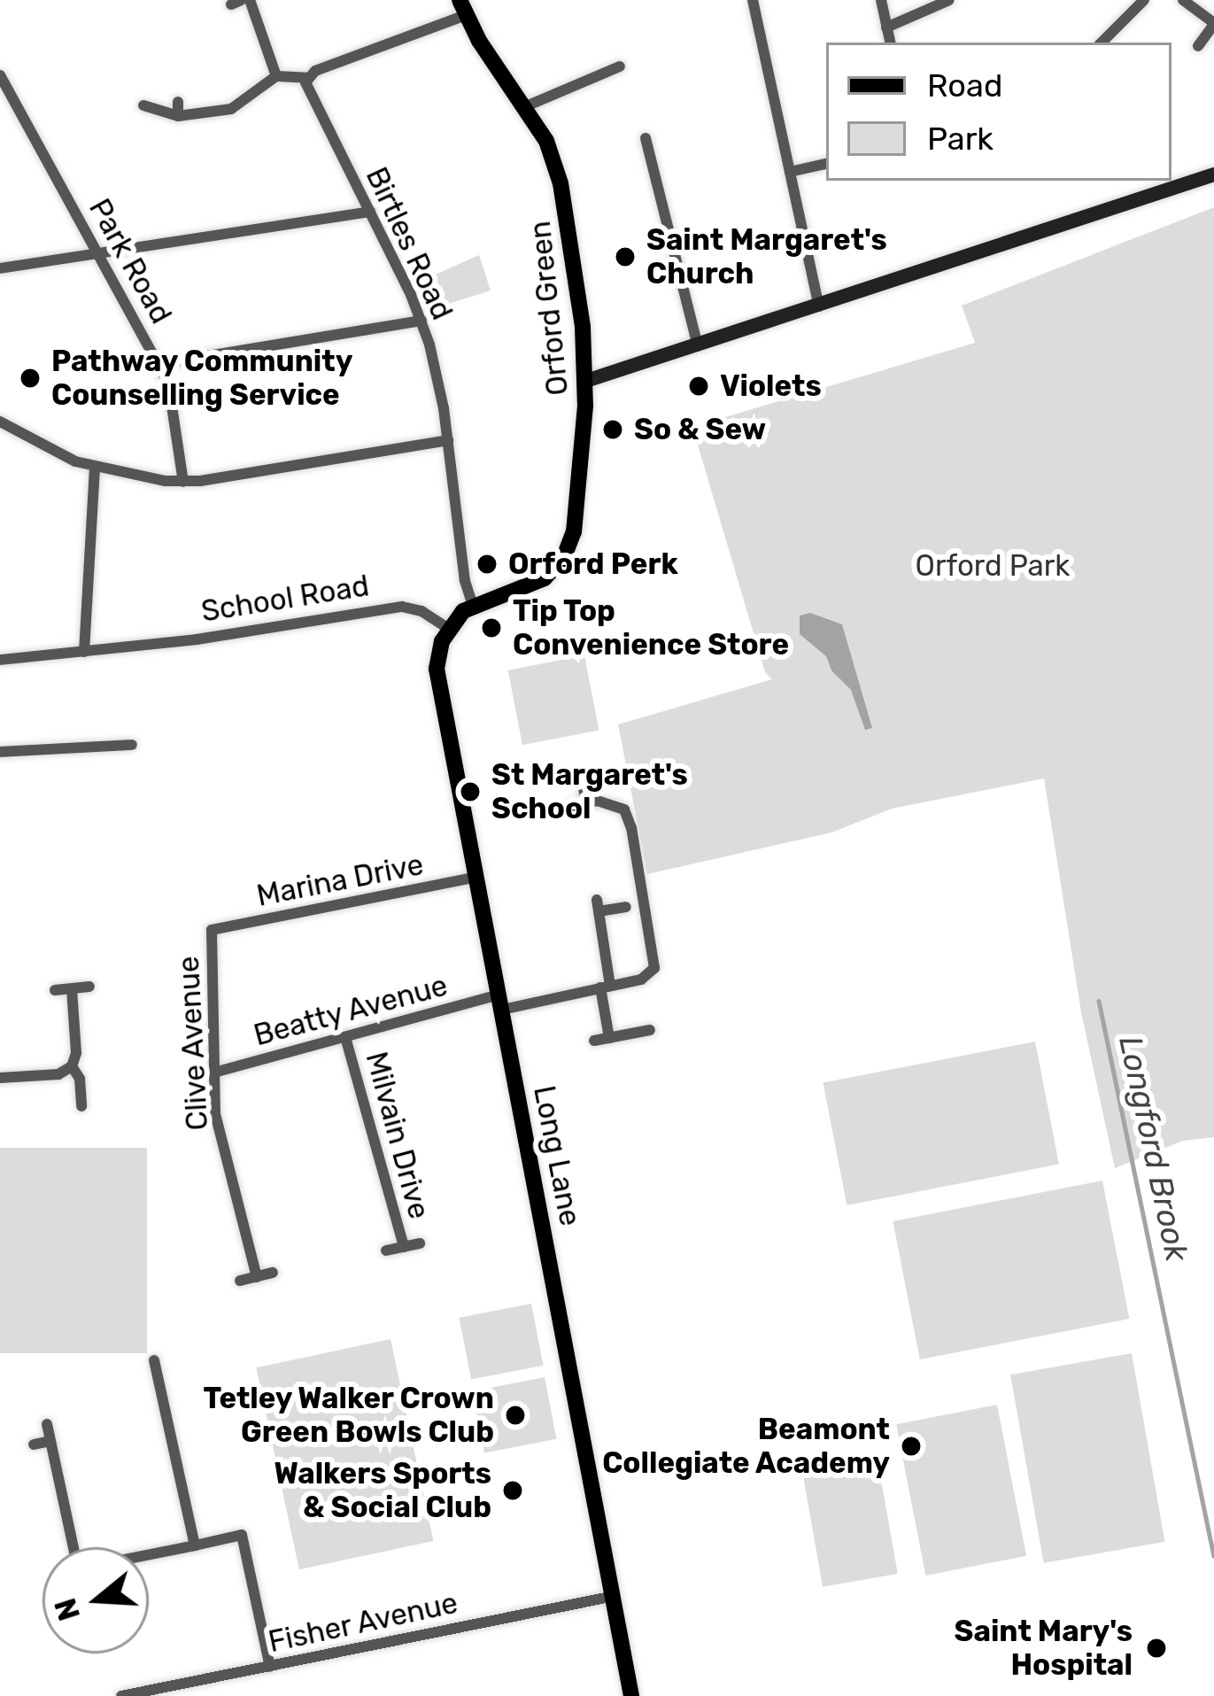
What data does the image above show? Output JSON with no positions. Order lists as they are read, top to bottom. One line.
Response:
{"streets":{"main road":["Orford Green","Long Lane"],"street":["Birtles Road","Park Road","School Road","Marina Drive","Beatty Avenue","Clive Avenue","Milvain Drive","Fisher Avenue"]},"crossings":[["Birtles Road","Orford Green"],["School Road","Long Lane"],["Marina Drive","Clive Avenue"],["Marina Drive","Long Lane"],["Beatty Avenue","Clive Avenue"],["Beatty Avenue","Milvain Drive"],["Beatty Avenue","Long Lane"],["Long Lane","Fisher Avenue"]],"water":["Longford Brook"],"parks":["Orford Park"],"places":["Saint Margaret's Church","Pathway Community Counselling Service","Violets","So & Sew","Orford Perk","Tip Top Convenience Store","St Margaret's School","Tetley Walker Crown Green Bowls Club","Beamont Collegiate Academy","Walkers Sports & Social Club","Saint Mary's Hospital"],"legend":["Road","Park"],"north":"left"}
